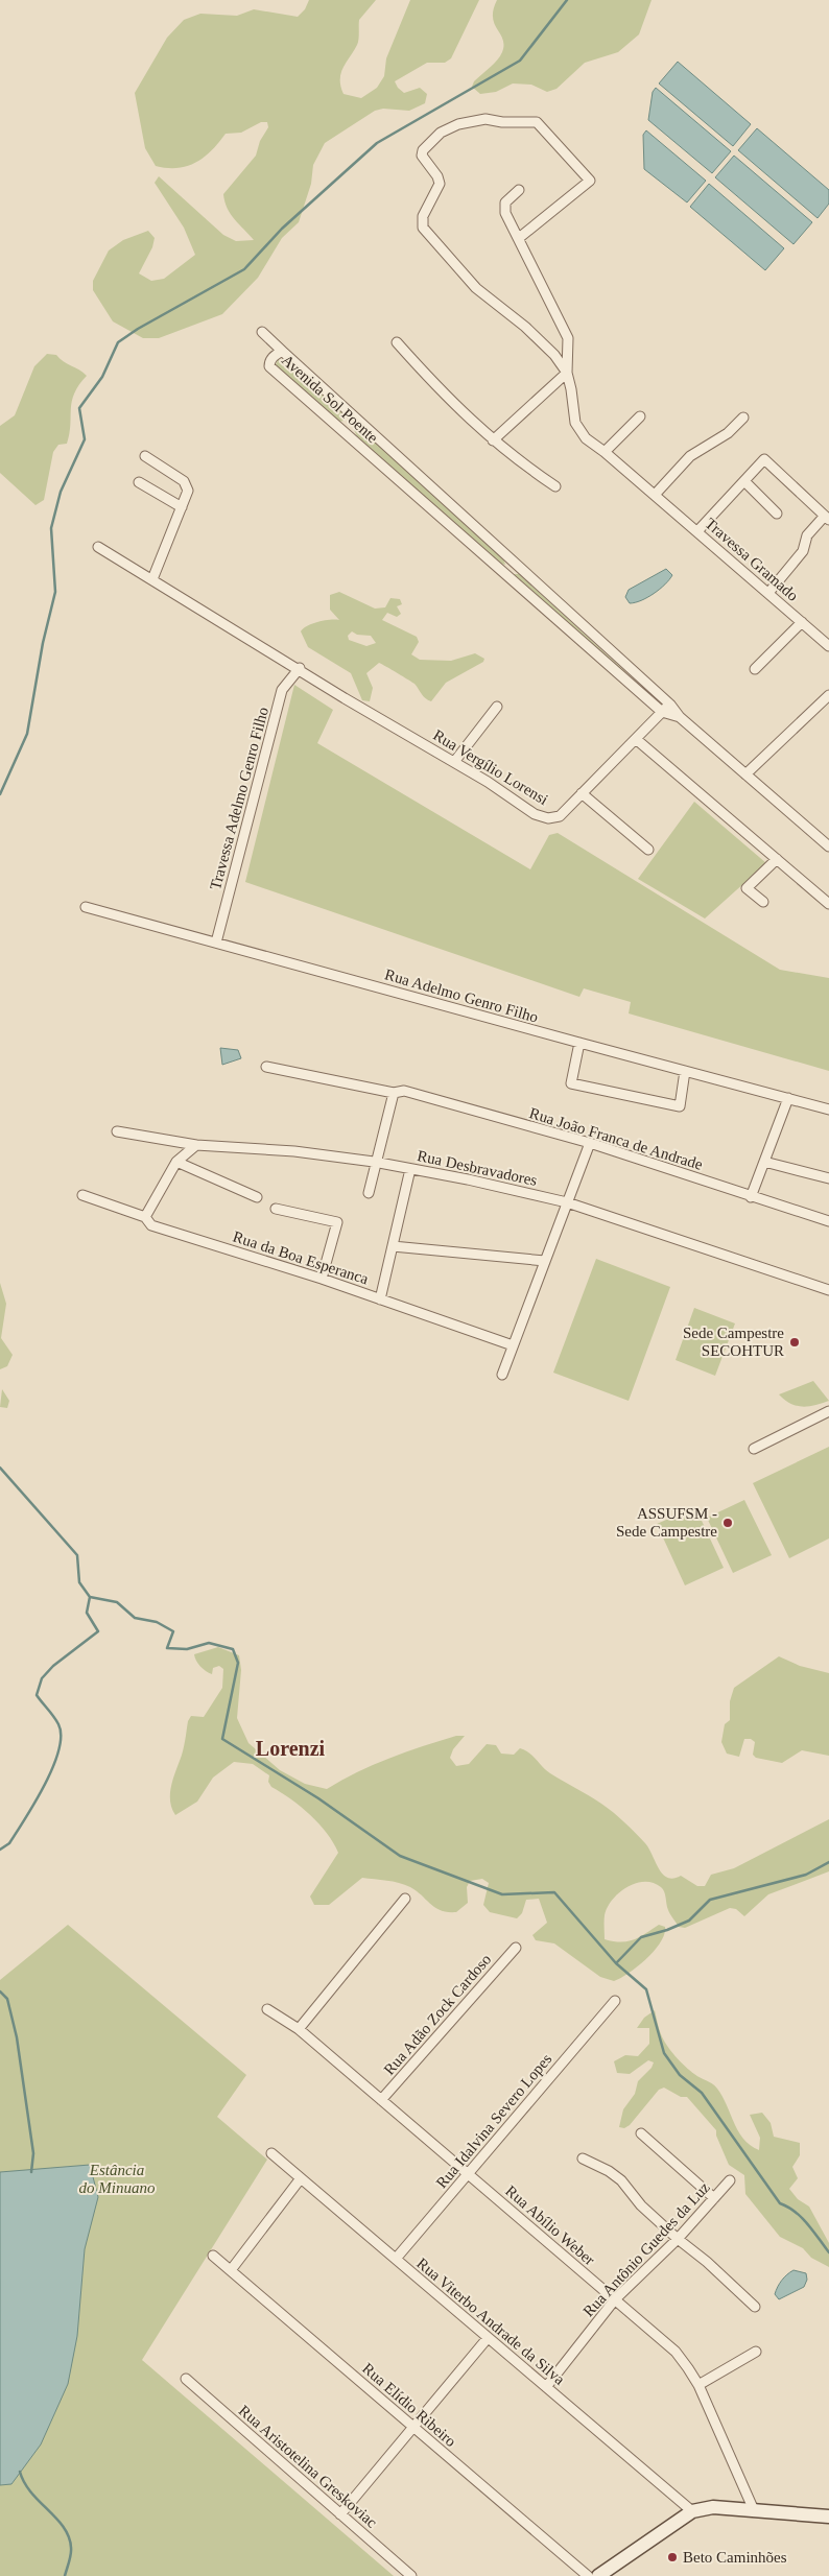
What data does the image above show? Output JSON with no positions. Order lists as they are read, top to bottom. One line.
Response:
{"streets":{"street":["Avenida Sol Poente","Travessa Gramado","Rua Vergílio Lorensi","Travessa Adelmo Genro Filho","Rua Adelmo Genro Filho","Rua João Franca de Andrade","Rua Desbravadores","Rua da Boa Esperanca","Rua Adão Zock Cardoso","Rua Idalvina Severo Lopes","Rua Abílio Weber","Rua Antônio Guedes da Luz","Rua Viterbo Andrade da Silva","Rua Elídio Ribeiro","Rua Aristotelina Greskoviac"]},"crossings":[["Avenida Sol Poente","Rua Vergílio Lorensi"],["Rua Vergílio Lorensi","Travessa Adelmo Genro Filho"],["Travessa Adelmo Genro Filho","Rua Adelmo Genro Filho"],["Rua Adão Zock Cardoso","Rua Abílio Weber"],["Rua Idalvina Severo Lopes","Rua Abílio Weber"],["Rua Idalvina Severo Lopes","Rua Viterbo Andrade da Silva"],["Rua Abílio Weber","Rua Antônio Guedes da Luz"],["Rua Antônio Guedes da Luz","Rua Viterbo Andrade da Silva"]],"districts":["Lorenzi"],"parks":["Estância do Minuano"],"places":["Sede Campestre SECOHTUR","ASSUFSM - Sede Campestre","Beto Caminhões"]}
